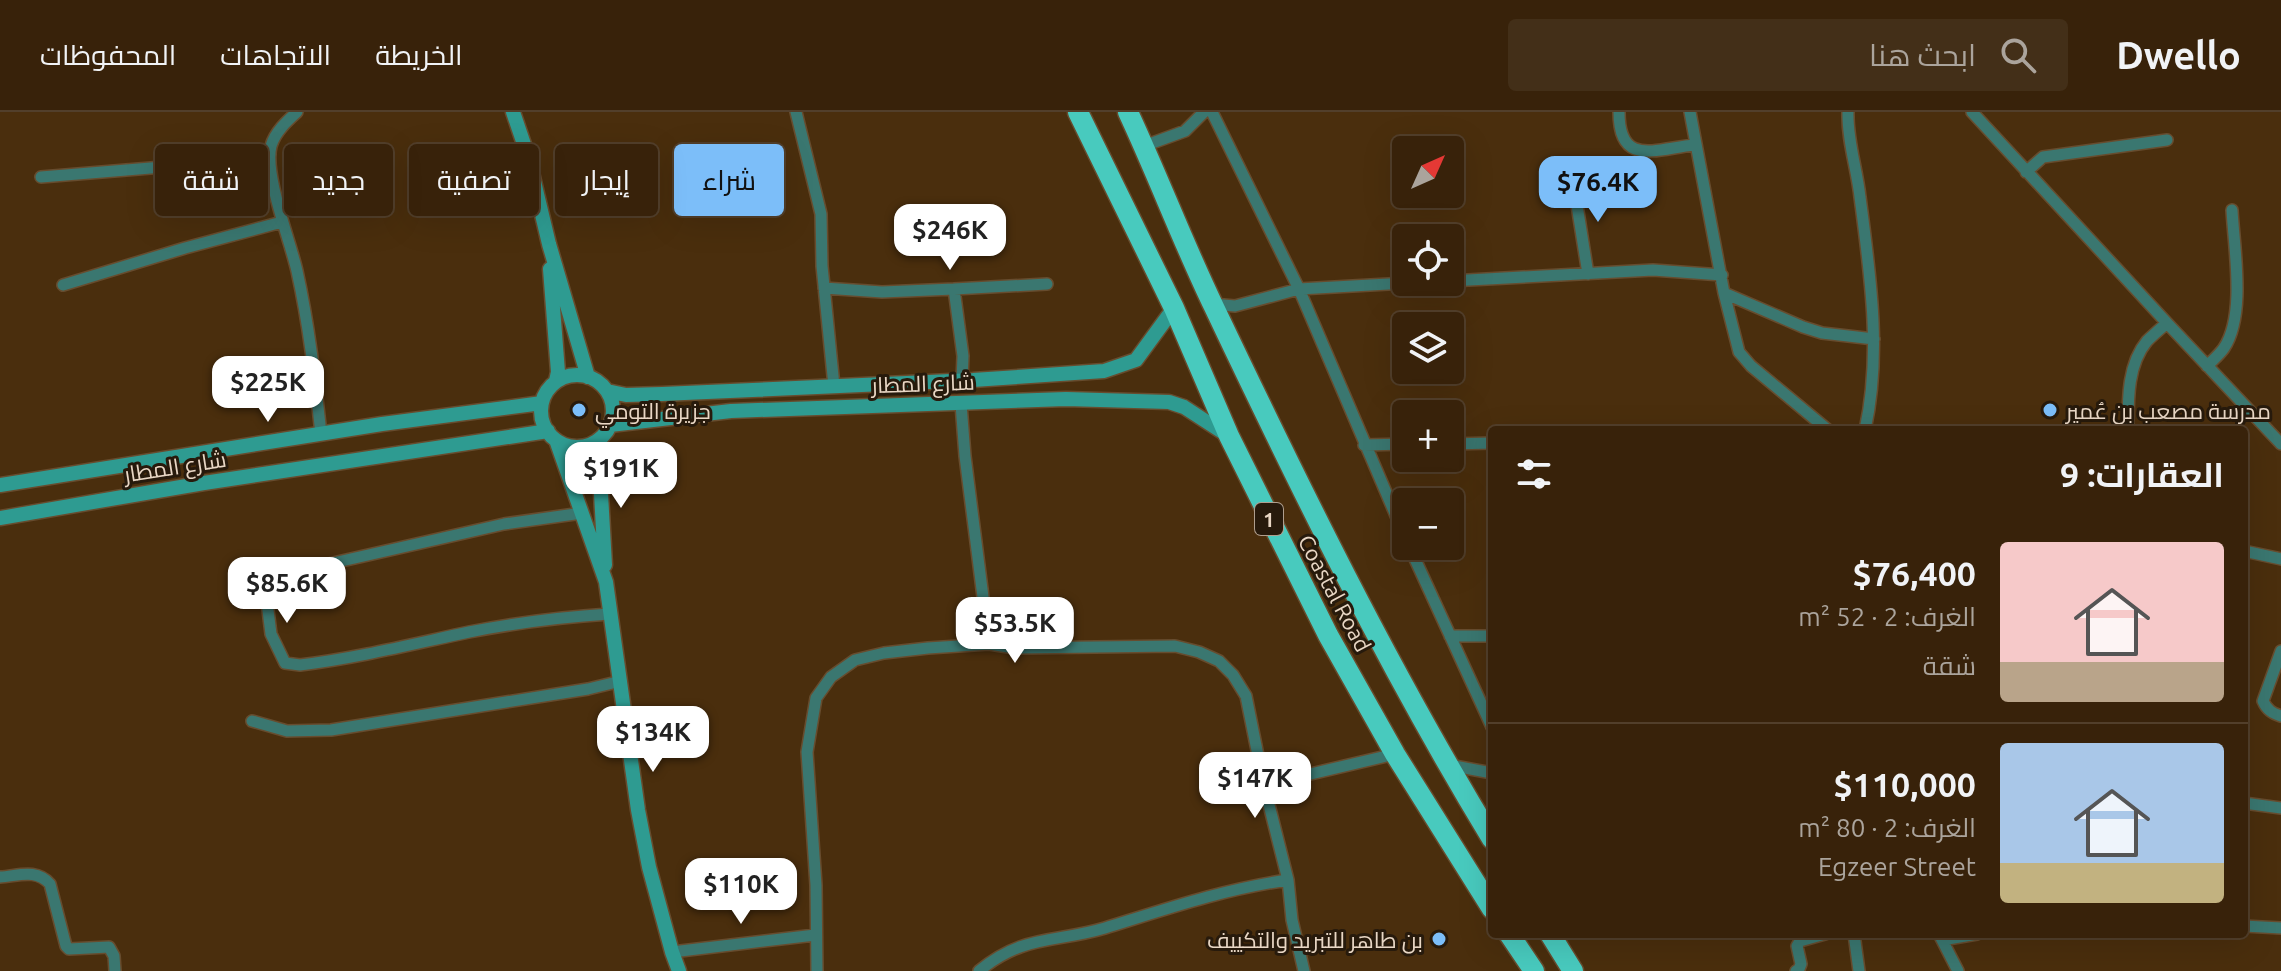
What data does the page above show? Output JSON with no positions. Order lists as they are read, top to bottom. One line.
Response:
{"streets":{"highway":["1","Coastal Road"],"street":["شارع المطار"]},"crossings":[["شارع المطار","Coastal Road"]],"places":["جزيرة التومي","مدرسة مصعب بن عُمير","بن طاهر للتبريد والتكييف"],"north":"top right","page":{"header":"Dwello","search":"ابحث هنا","nav":["الخريطة","الاتجاهات","المحفوظات"],"map_buttons":["+","−"],"chip":["شراء","إيجار","تصفية","جديد","شقة"],"price":["$76.4K","$246K","$225K","$191K","$85.6K","$53.5K","$134K","$147K","$110K"],"heading":"العقارات: 9","list":[{"name":"$76,400","note":"الغرف: 2 · 52 m² · شقة"},{"name":"$110,000","note":"الغرف: 2 · 80 m² · Egzeer Street"}]}}
